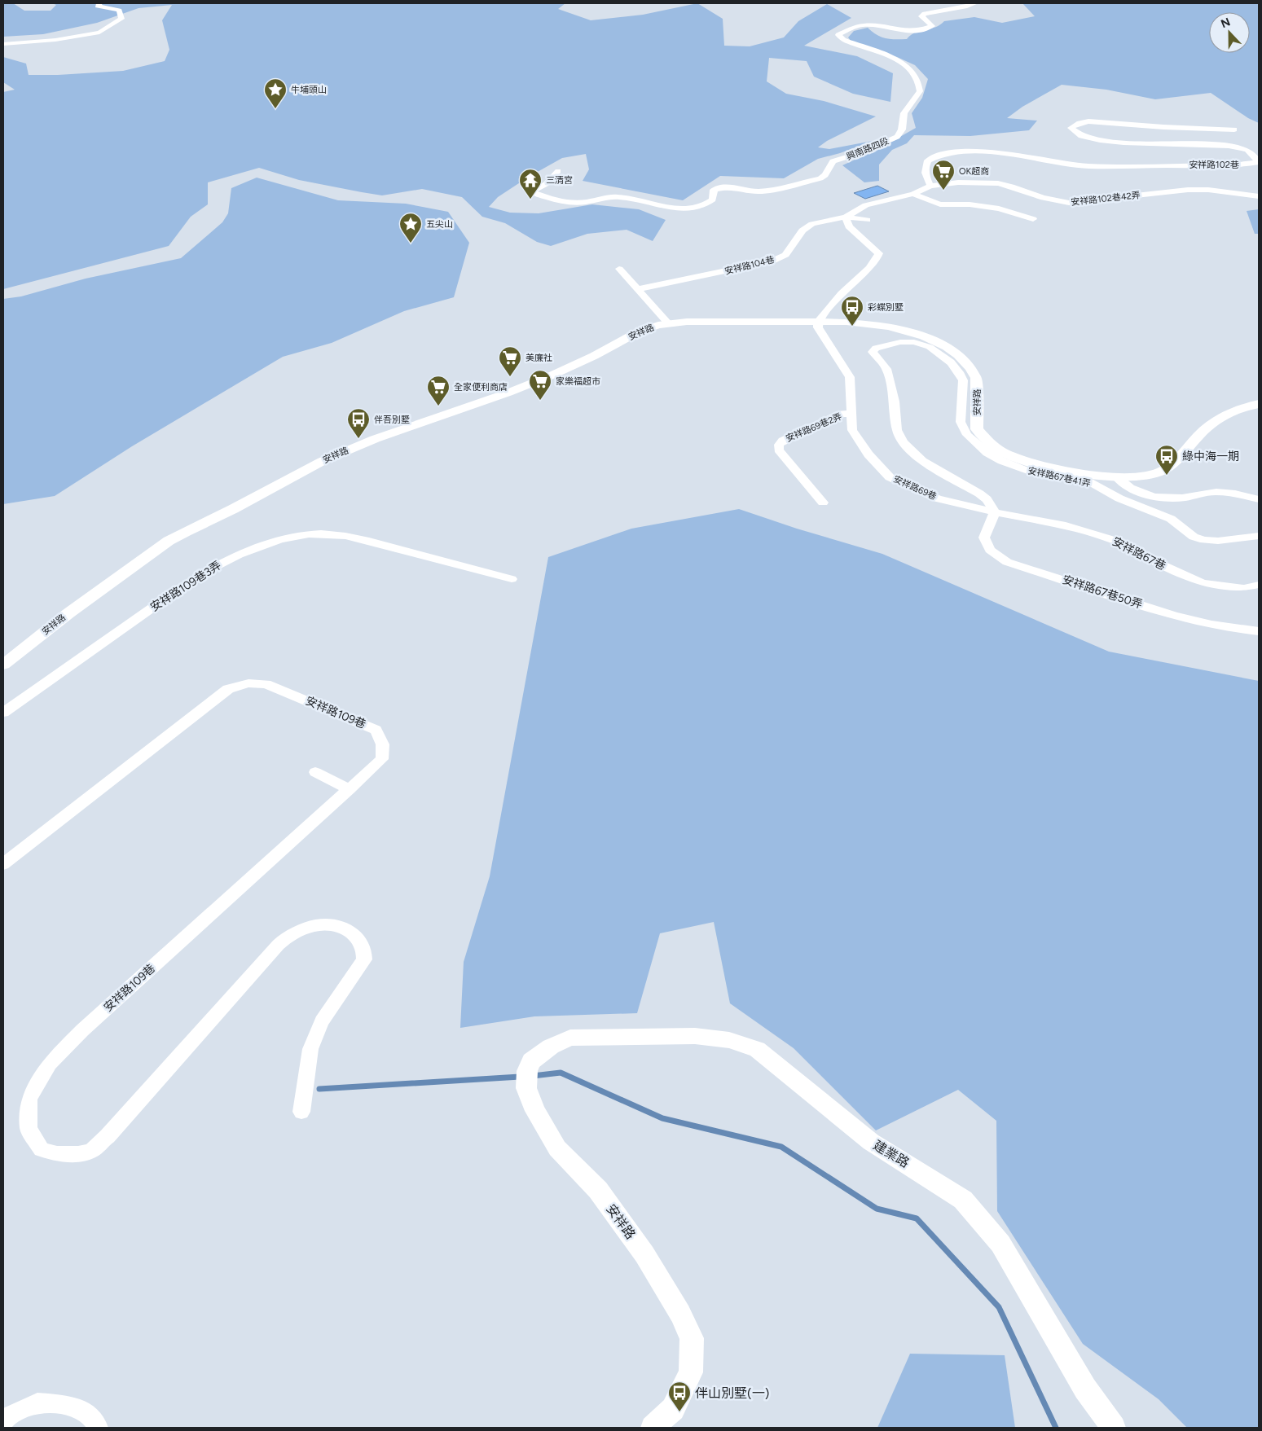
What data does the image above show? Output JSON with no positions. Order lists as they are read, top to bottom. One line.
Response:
{"streets":{"street":["興南路四段","安祥路102巷","安祥路102巷42弄","安祥路104巷","安祥路","安祥路69巷2弄","安祥路67巷41弄","安祥路69巷","安祥路67巷","安祥路109巷3弄","安祥路67巷50弄","安祥路109巷","建業路"]},"crossings":[["安祥路102巷","安祥路102巷42弄"],["安祥路","安祥路69巷"],["安祥路","建業路"],["安祥路69巷2弄","安祥路69巷"],["安祥路67巷41弄","安祥路69巷"],["安祥路67巷41弄","安祥路67巷"],["安祥路67巷41弄","安祥路67巷50弄"],["安祥路69巷","安祥路67巷"],["安祥路69巷","安祥路67巷50弄"],["安祥路67巷","安祥路67巷50弄"]],"places":{"place":["牛埔頭山","五尖山"],"supermarket":["OK超商","美廉社","家樂福超市","全家便利商店"],"temple":["三清宮"],"bus stop":["彩蝶別墅","伴吾別墅","綠中海一期","伴山別墅(一)"]},"north":"top"}
